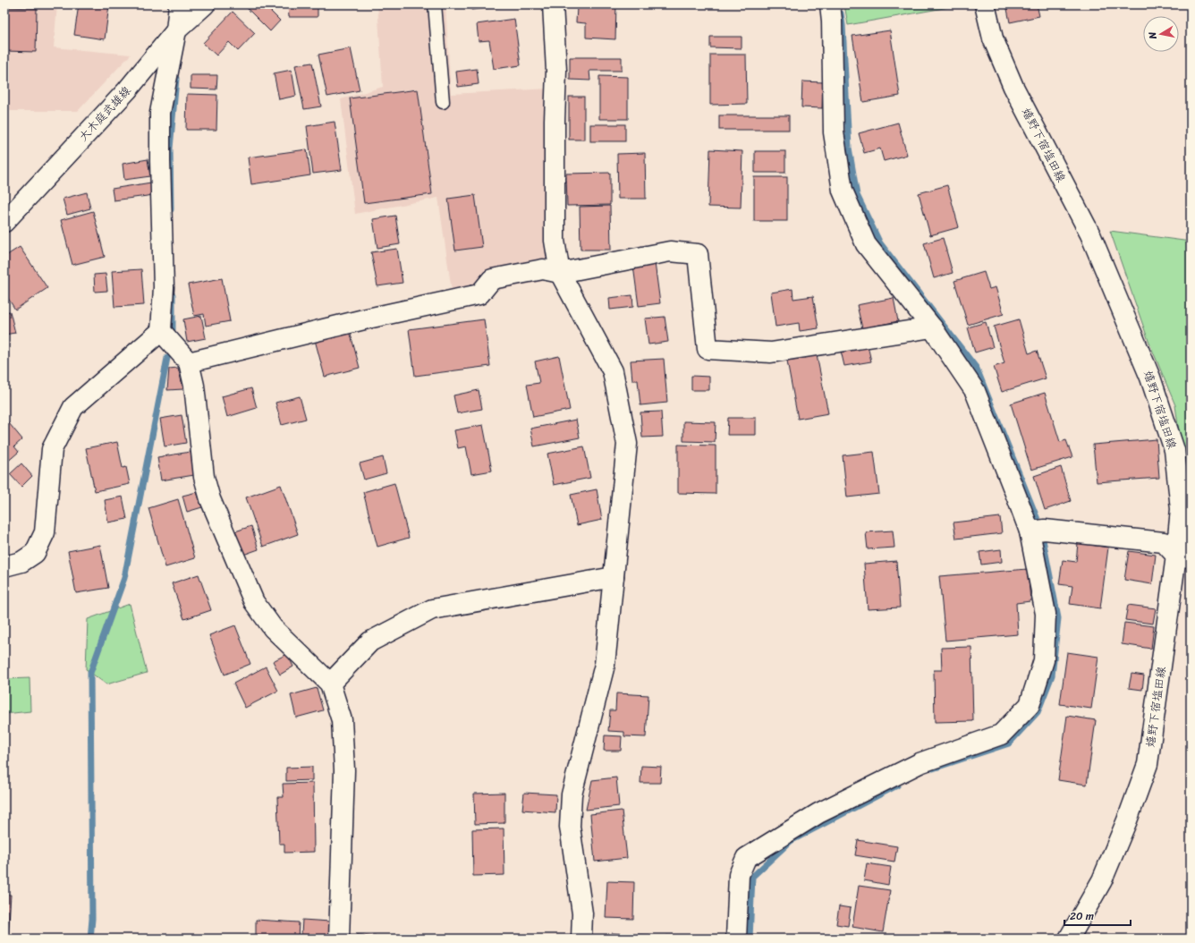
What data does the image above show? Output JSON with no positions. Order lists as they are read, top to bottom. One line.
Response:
{"streets":{"street":["大木庭武雄線","嬉野下宿塩田線"]},"scale_bar":"20 m","north":"left"}
